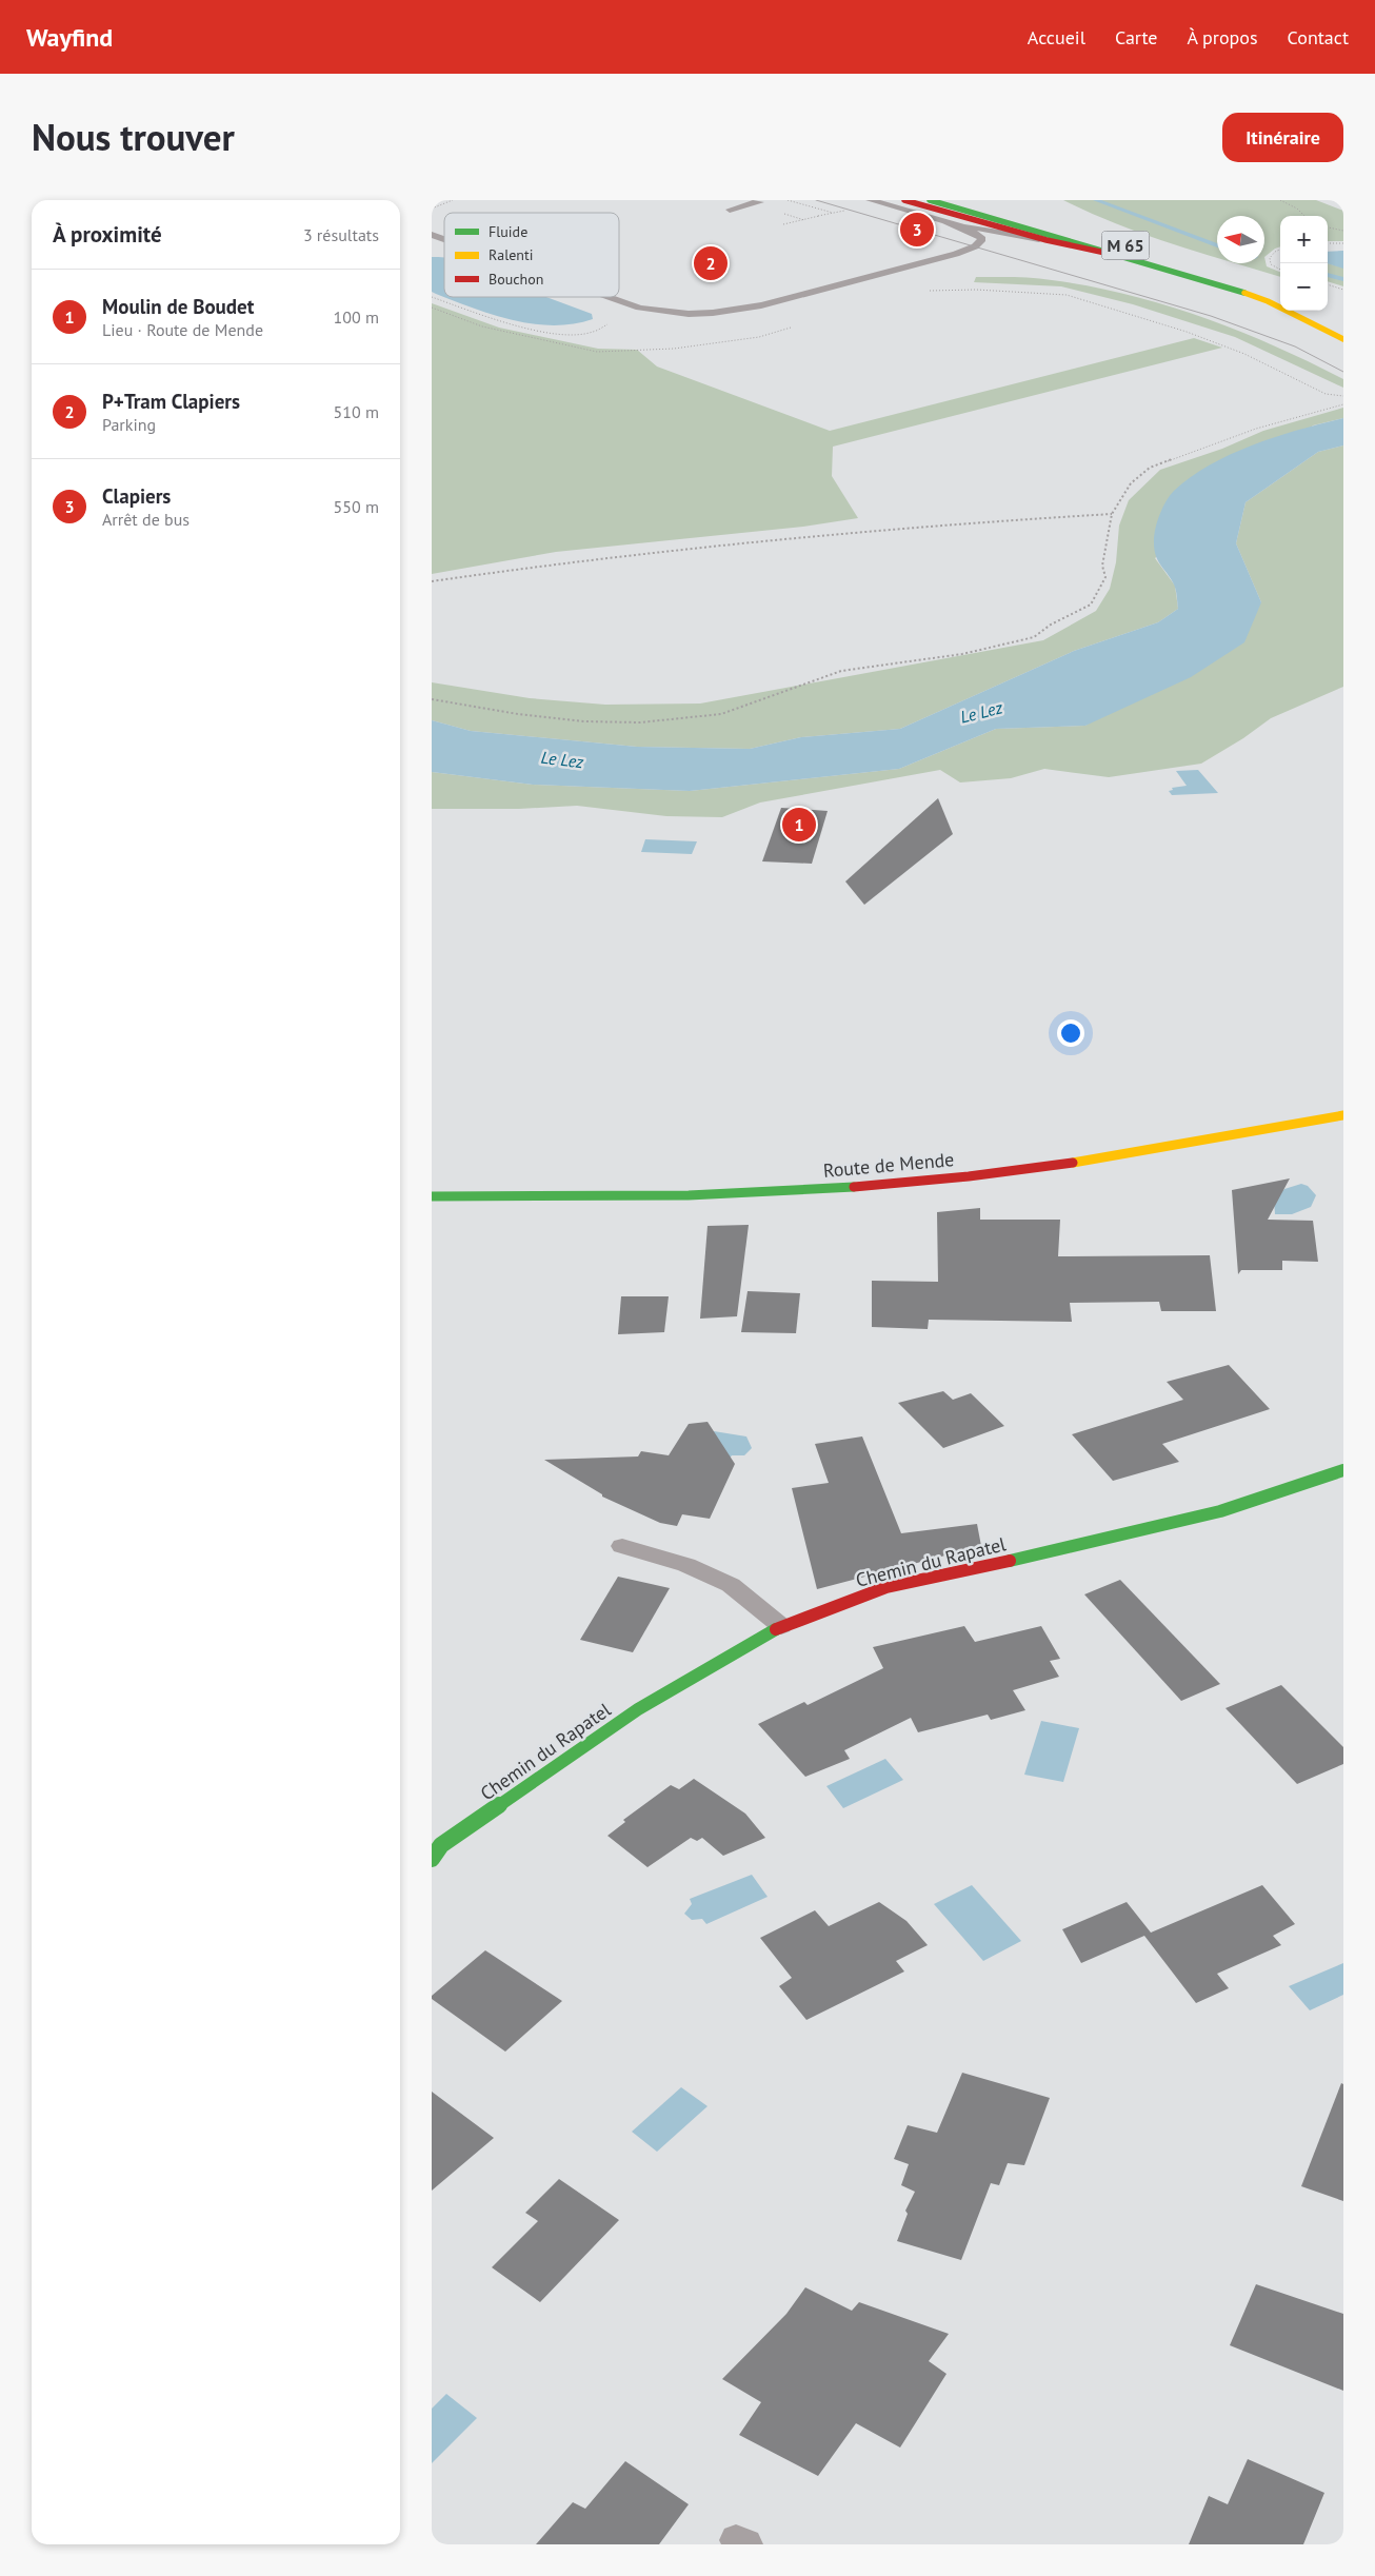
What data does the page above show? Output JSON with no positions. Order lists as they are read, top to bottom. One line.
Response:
{"streets":{"main road":["M 65","Route de Mende","Chemin du Rapatel"]},"water":["Le Lez"],"legend":["Fluide","Ralenti","Bouchon"],"north":"left","page":{"header":"Wayfind","nav":["Accueil","Carte","À propos","Contact"],"title":"Nous trouver","buttons":"Itinéraire","heading":["À proximité","3 résultats"],"pins":["3","2","1"],"map_buttons":["+","−"],"list":[{"mark":"1","name":"Moulin de Boudet","note":"Lieu · Route de Mende","value":"100 m"},{"mark":"2","name":"P+Tram Clapiers","note":"Parking","value":"510 m"},{"mark":"3","name":"Clapiers","note":"Arrêt de bus","value":"550 m"}]}}
